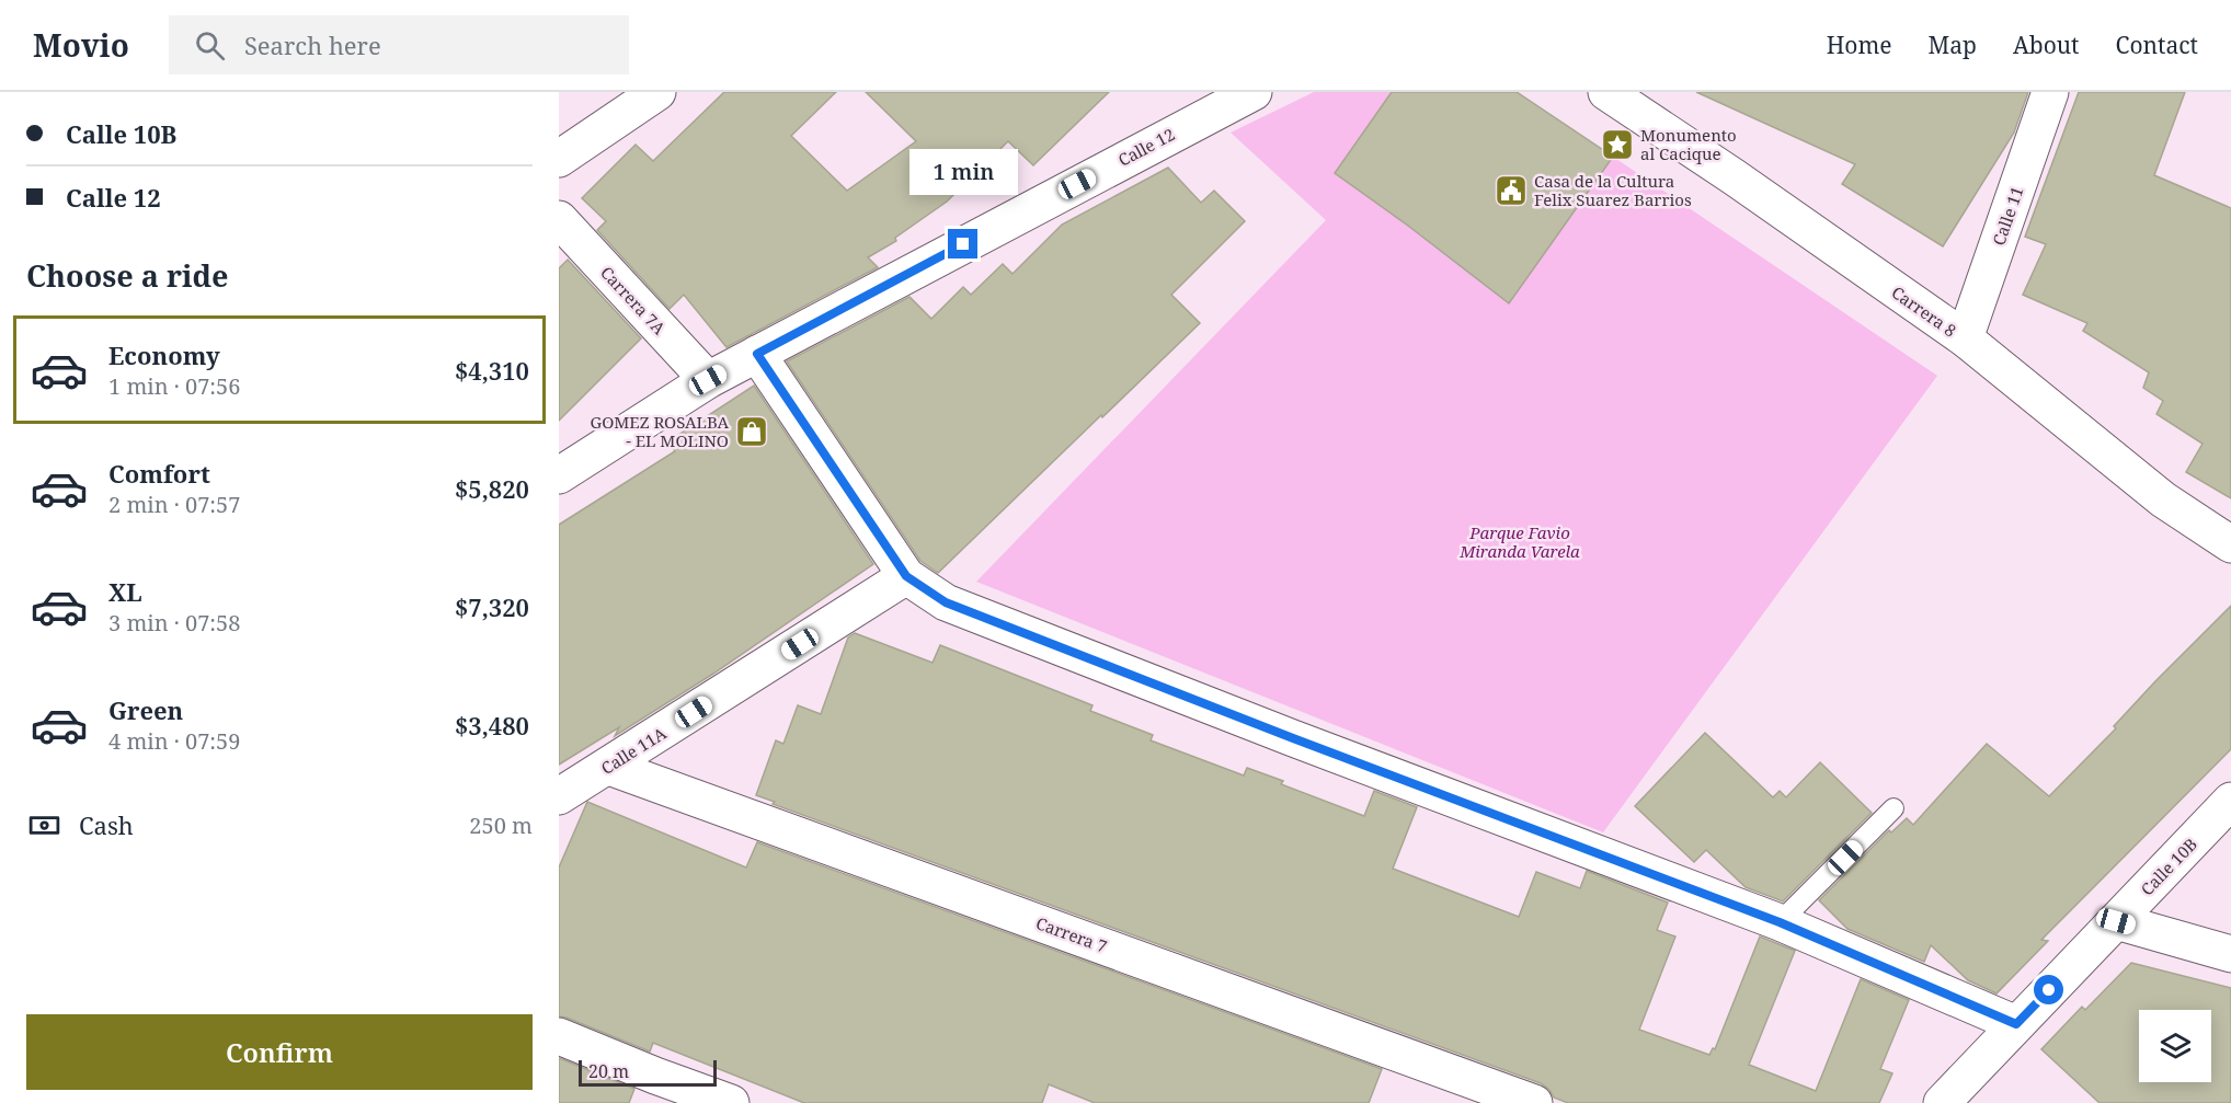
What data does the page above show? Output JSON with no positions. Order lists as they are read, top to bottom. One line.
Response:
{"streets":{"street":["Calle 12","Calle 11","Carrera 7A","Carrera 8","Calle 11A","Calle 10B","Carrera 7"]},"crossings":[["Calle 12","Carrera 7A"],["Calle 11","Carrera 8"],["Calle 11A","Carrera 7"]],"parks":["Parque Favio Miranda Varela"],"places":{"place":["Monumento al Cacique"],"public building":["Casa de la Cultura Felix Suarez Barrios"],"shop":["GOMEZ ROSALBA - EL MOLINO"]},"scale_bar":"20 m","page":{"header":"Movio","search":"Search here","nav":["Home","Map","About","Contact"],"banner":["Calle 10B","Calle 12"],"bubble":"1 min","heading":"Choose a ride","list":[{"name":"Economy","note":"1 min · 07:56","value":"$4,310"},{"name":"Comfort","note":"2 min · 07:57","value":"$5,820"},{"name":"XL","note":"3 min · 07:58","value":"$7,320"},{"name":"Green","note":"4 min · 07:59","value":"$3,480"}],"pay":["Cash","250 m"],"buttons":"Confirm","scale":"20 m"}}
